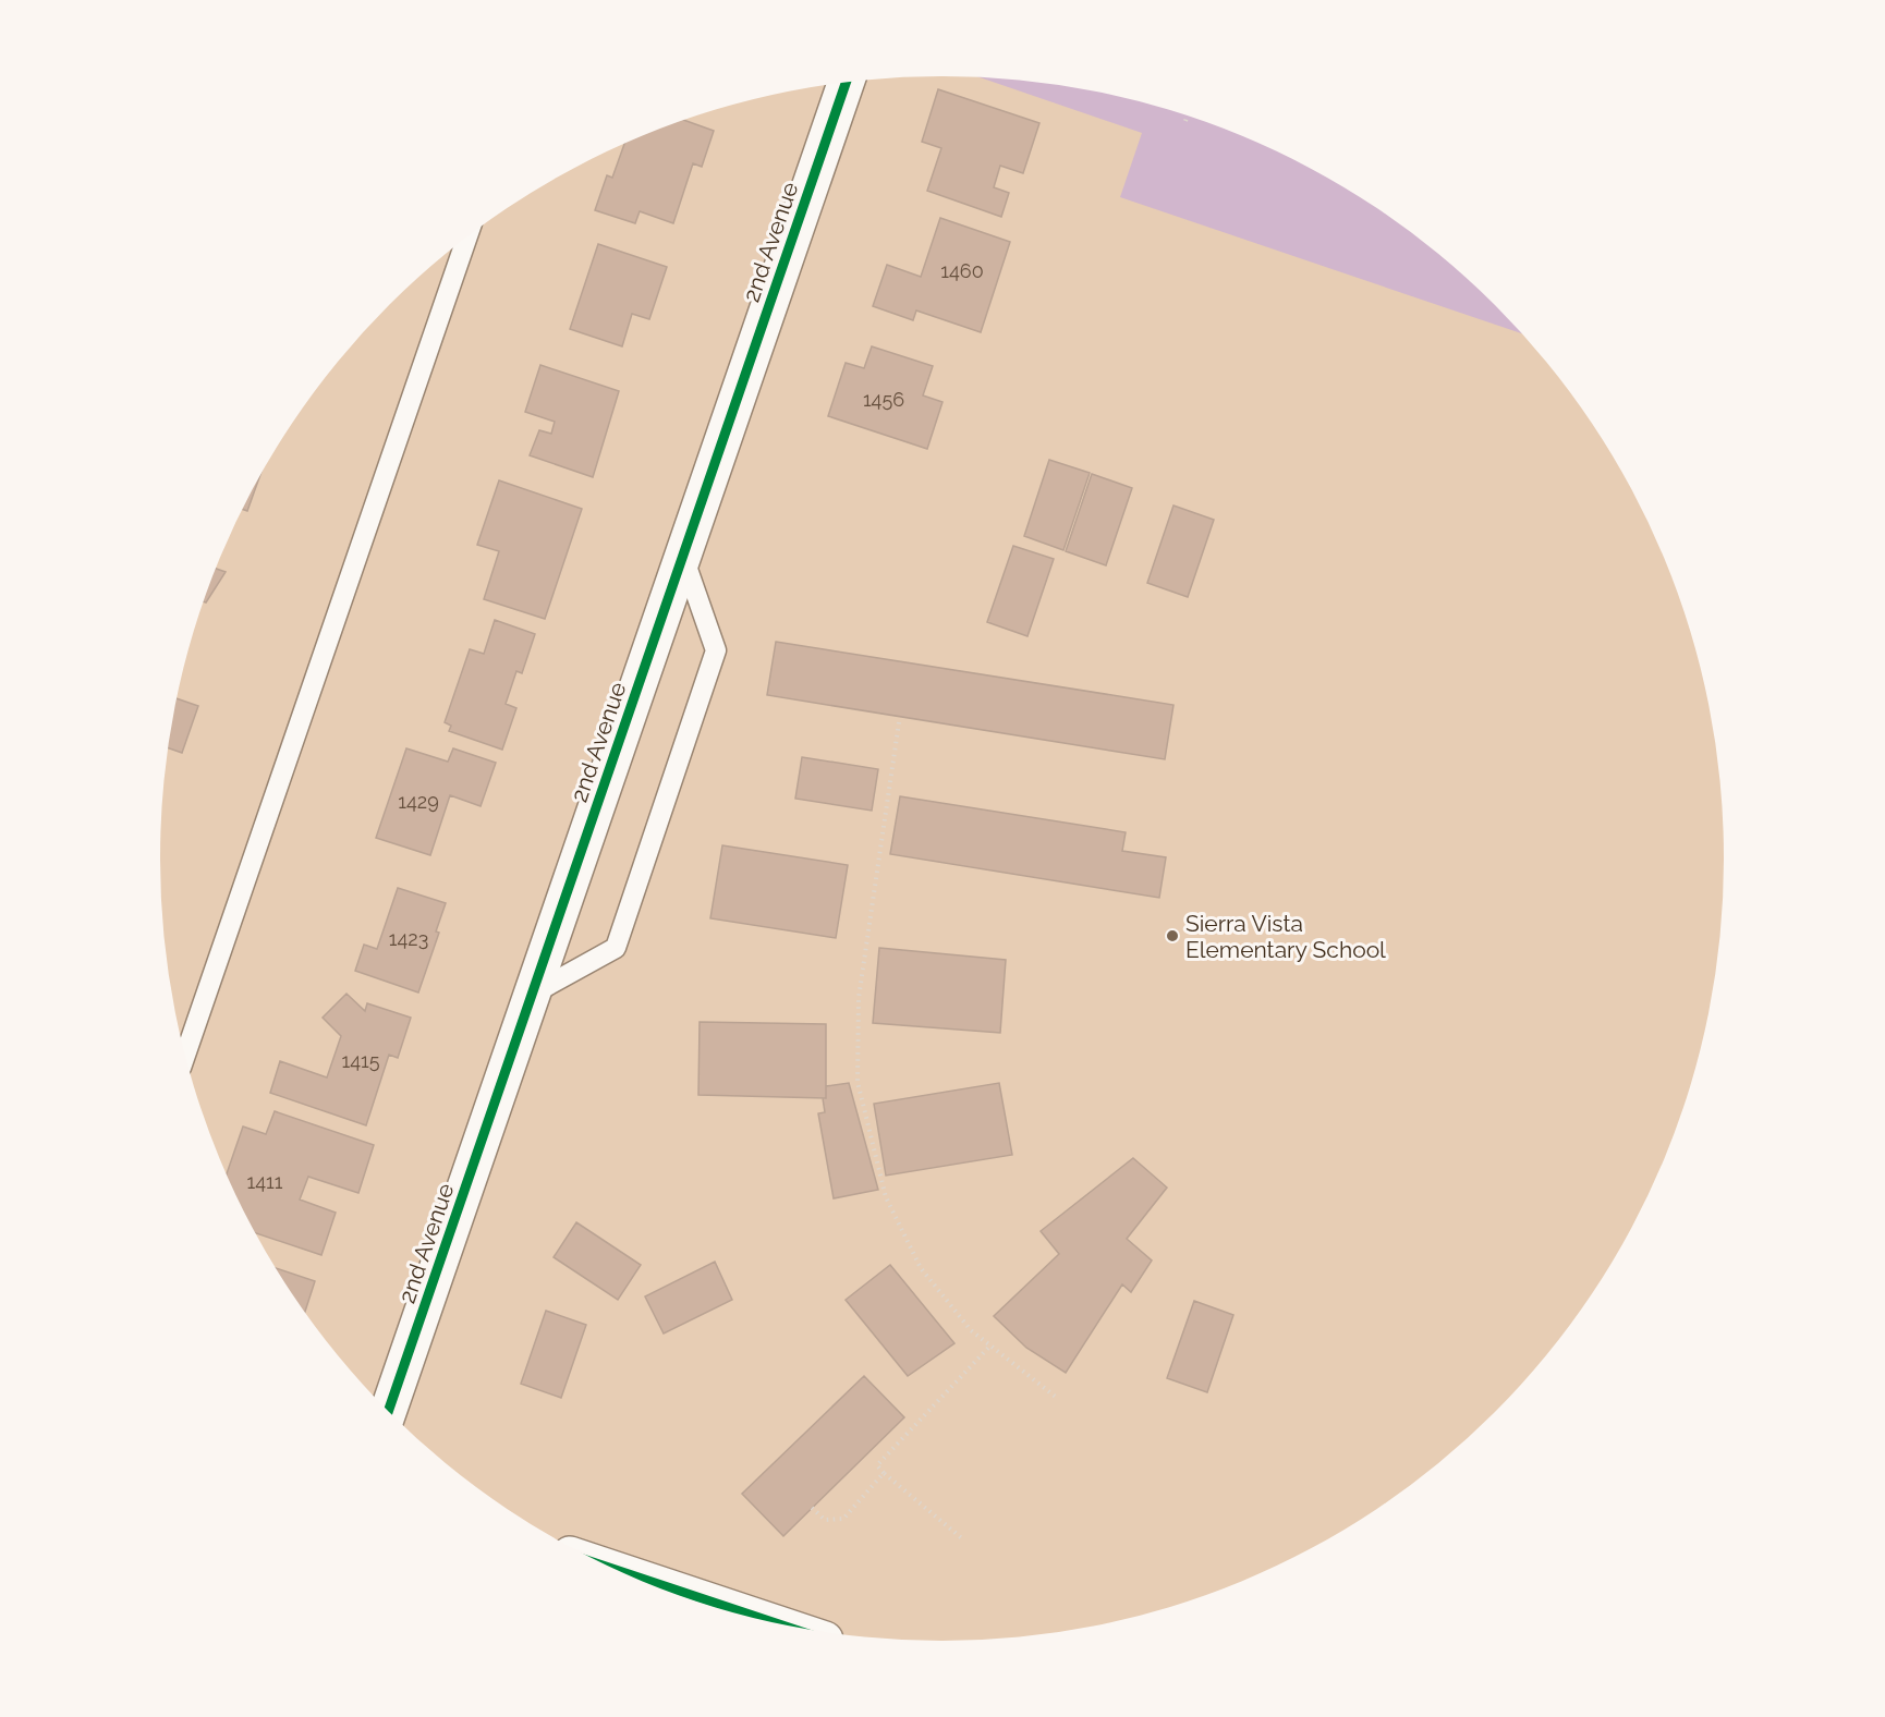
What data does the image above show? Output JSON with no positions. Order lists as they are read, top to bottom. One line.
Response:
{"streets":{"street":["2nd Avenue"]},"places":["Sierra Vista Elementary School"],"house_numbers":["1460","1456","1429","1423","1415","1411"]}
